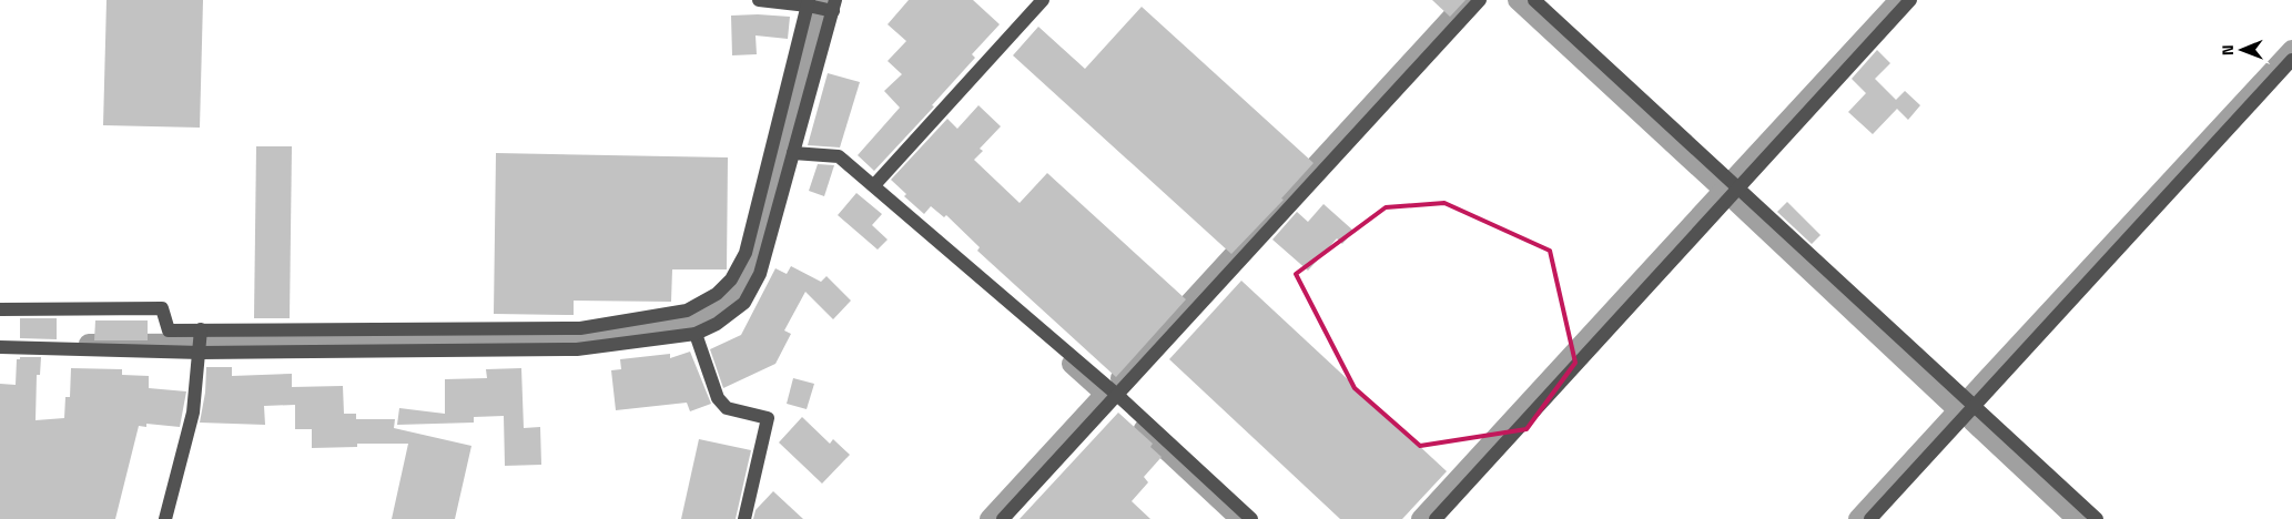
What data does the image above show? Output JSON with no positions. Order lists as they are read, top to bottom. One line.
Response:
{"north":"left"}
